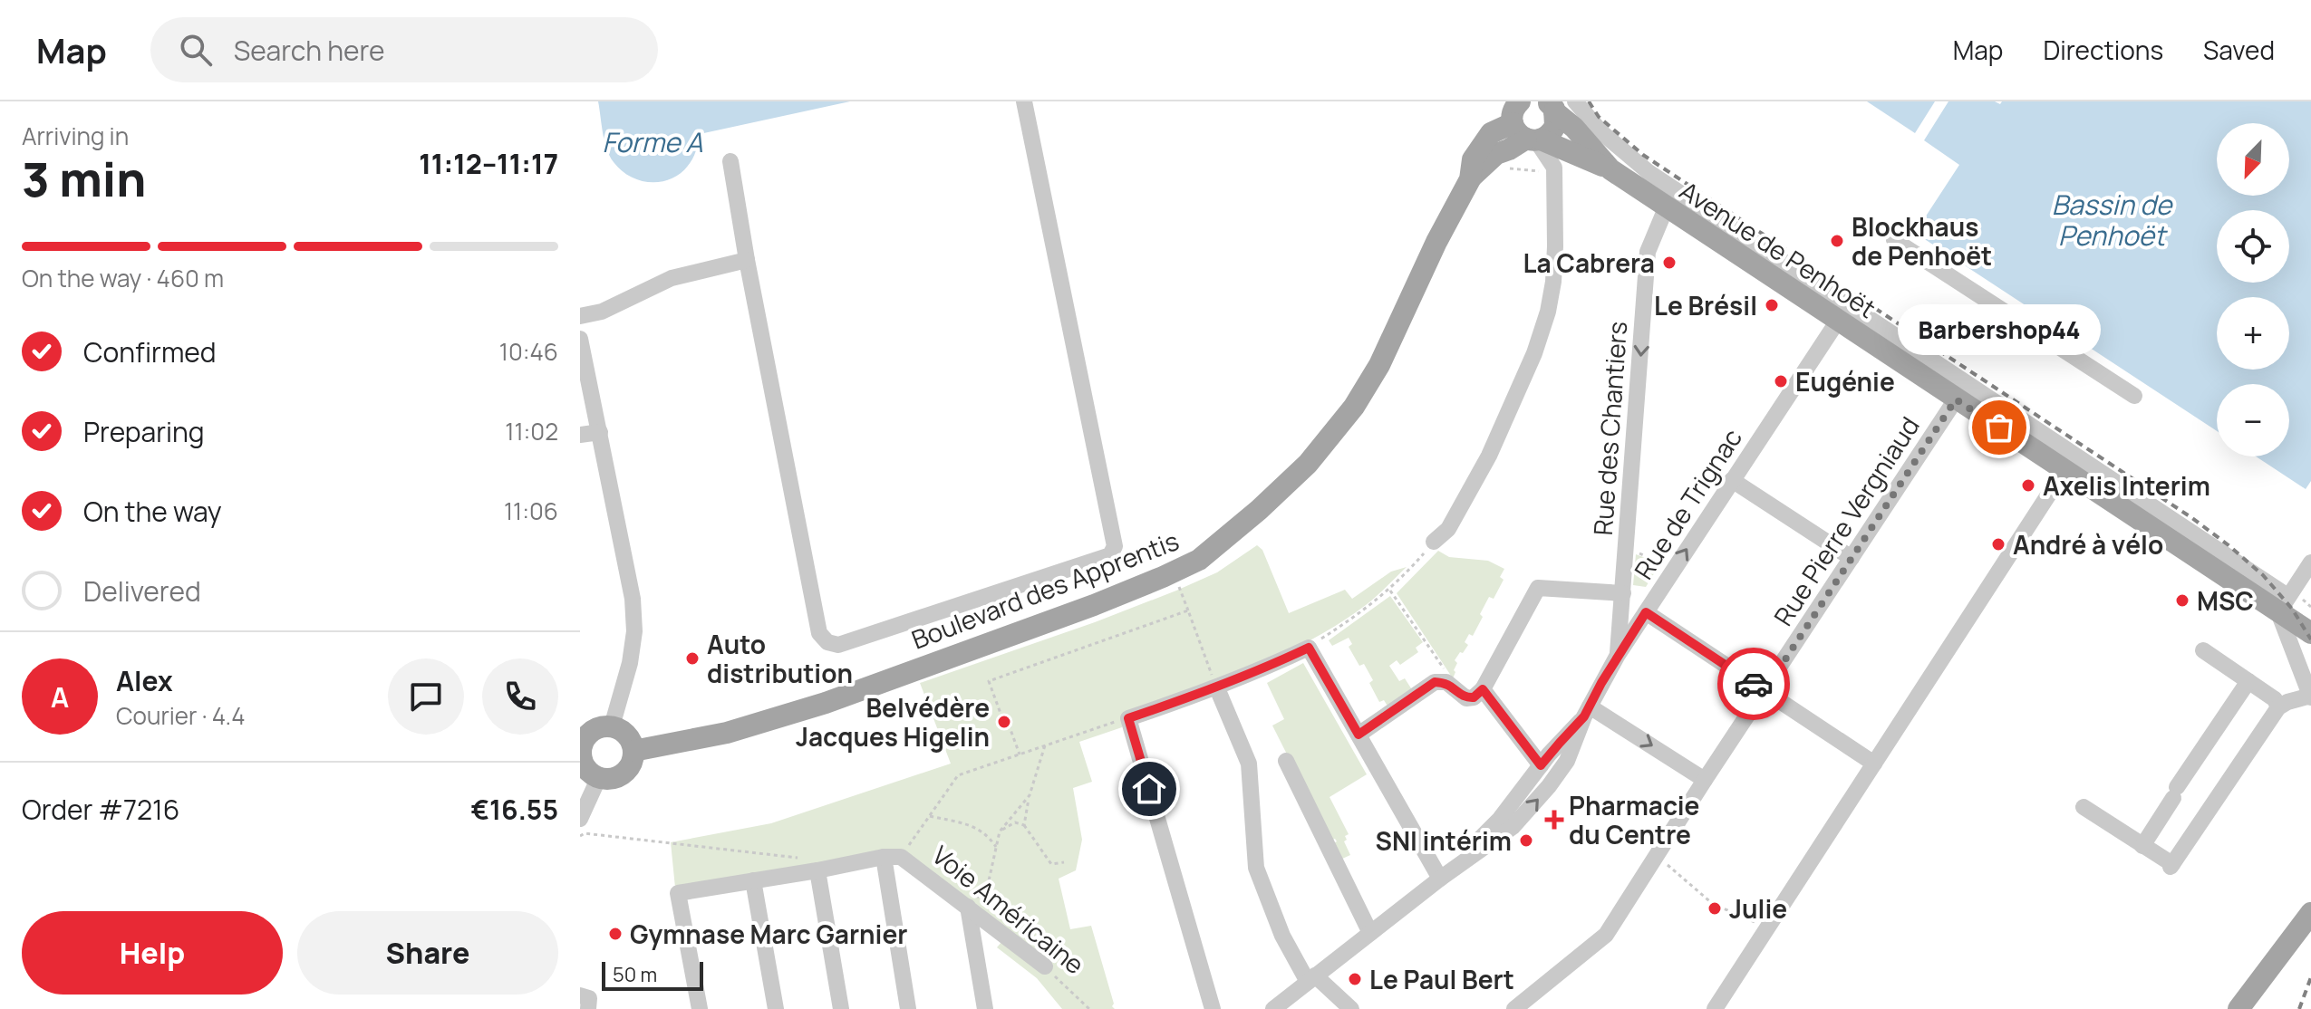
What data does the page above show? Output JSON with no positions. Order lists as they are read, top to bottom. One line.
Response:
{"streets":{"main road":["Avenue de Penhoët","Boulevard des Apprentis"],"street":["Rue des Chantiers","Rue de Trignac","Rue Pierre Vergniaud","Voie Américaine"]},"crossings":[["Avenue de Penhoët","Rue des Chantiers"],["Avenue de Penhoët","Rue de Trignac"],["Avenue de Penhoët","Rue Pierre Vergniaud"],["Rue des Chantiers","Rue de Trignac"]],"water":["Forme A","Bassin de Penhoët"],"places":{"other":["Blockhaus de Penhoët","La Cabrera","Le Brésil","Eugénie","Barbershop44","Axelis Interim","André à vélo","MSC","Auto distribution","Belvédère Jacques Higelin","SNI intérim","Julie","Gymnase Marc Garnier","Le Paul Bert"],"health":["Pharmacie du Centre"]},"scale_bar":"50 m","north":"bottom left","page":{"header":"Map","search":"Search here","nav":["Map","Directions","Saved"],"heading":["3 min","Arriving in","11:12–11:17"],"panel":["Alex","Courier · 4.4","Order #7216","€16.55"],"map_buttons":["+","−"],"bar":"On the way · 460 m","bubble":"Barbershop44","list":[["Confirmed","10:46"],["Preparing","11:02"],["On the way","11:06"],"Delivered"],"round":"A","buttons":["Help","Share"],"scale":"50 m"}}
